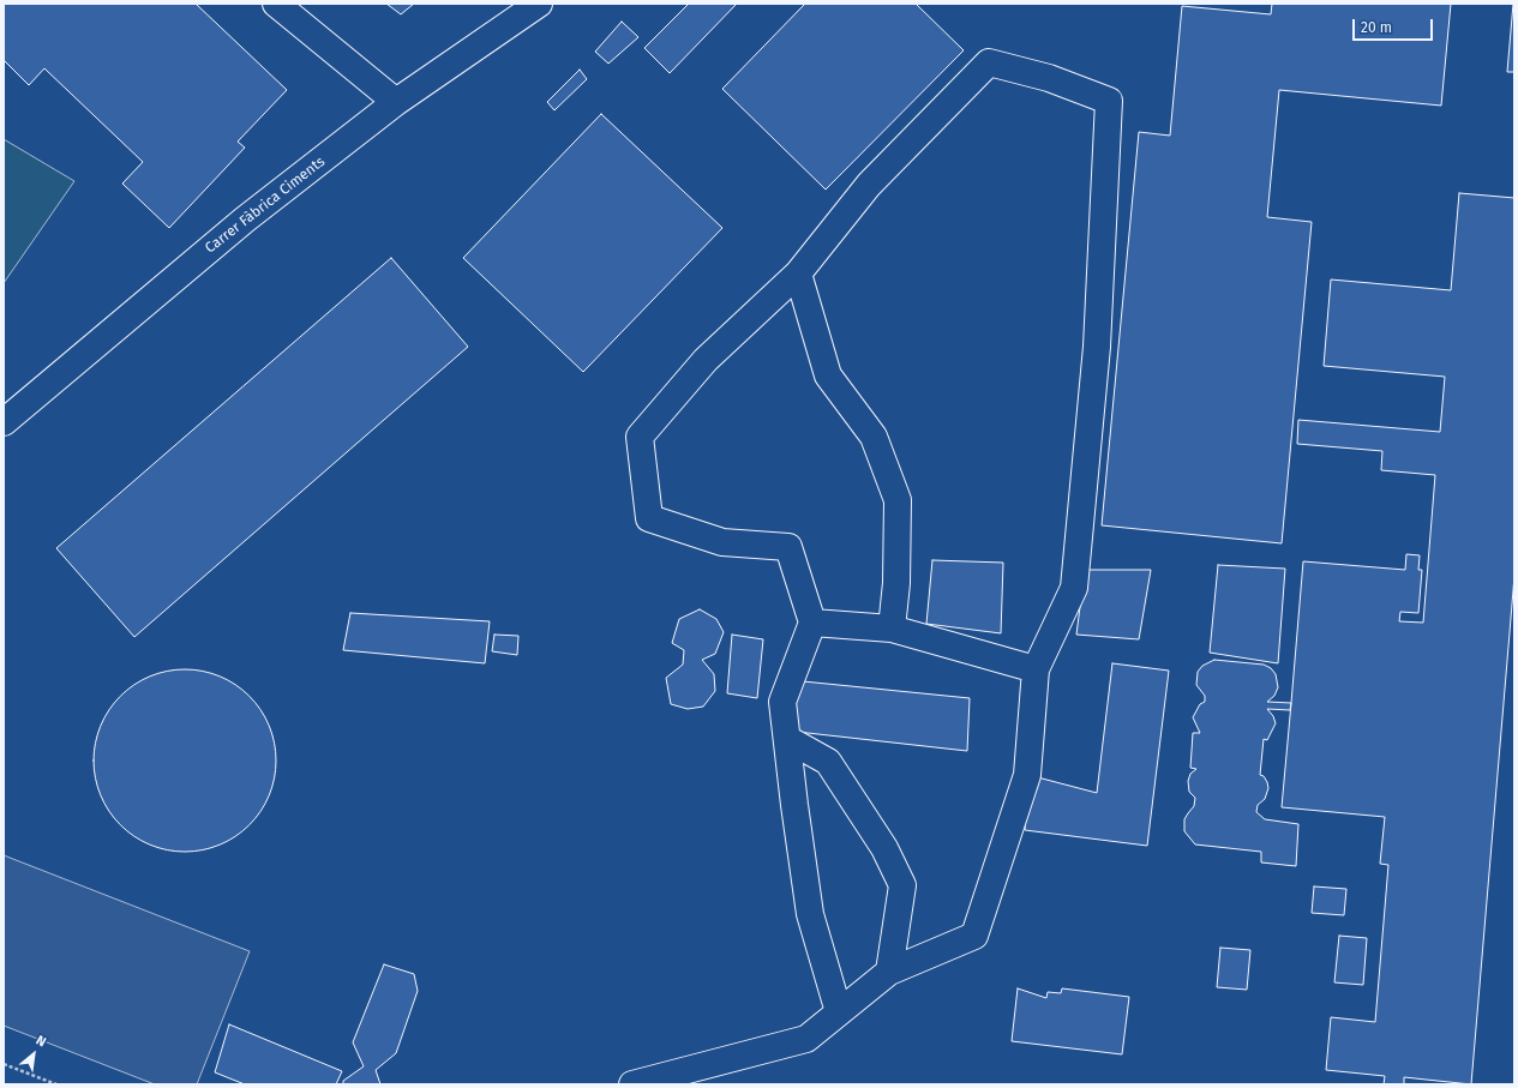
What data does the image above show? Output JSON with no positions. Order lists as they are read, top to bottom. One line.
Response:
{"streets":{"street":["Carrer Fàbrica Ciments"]},"scale_bar":"20 m","north":"top right"}
